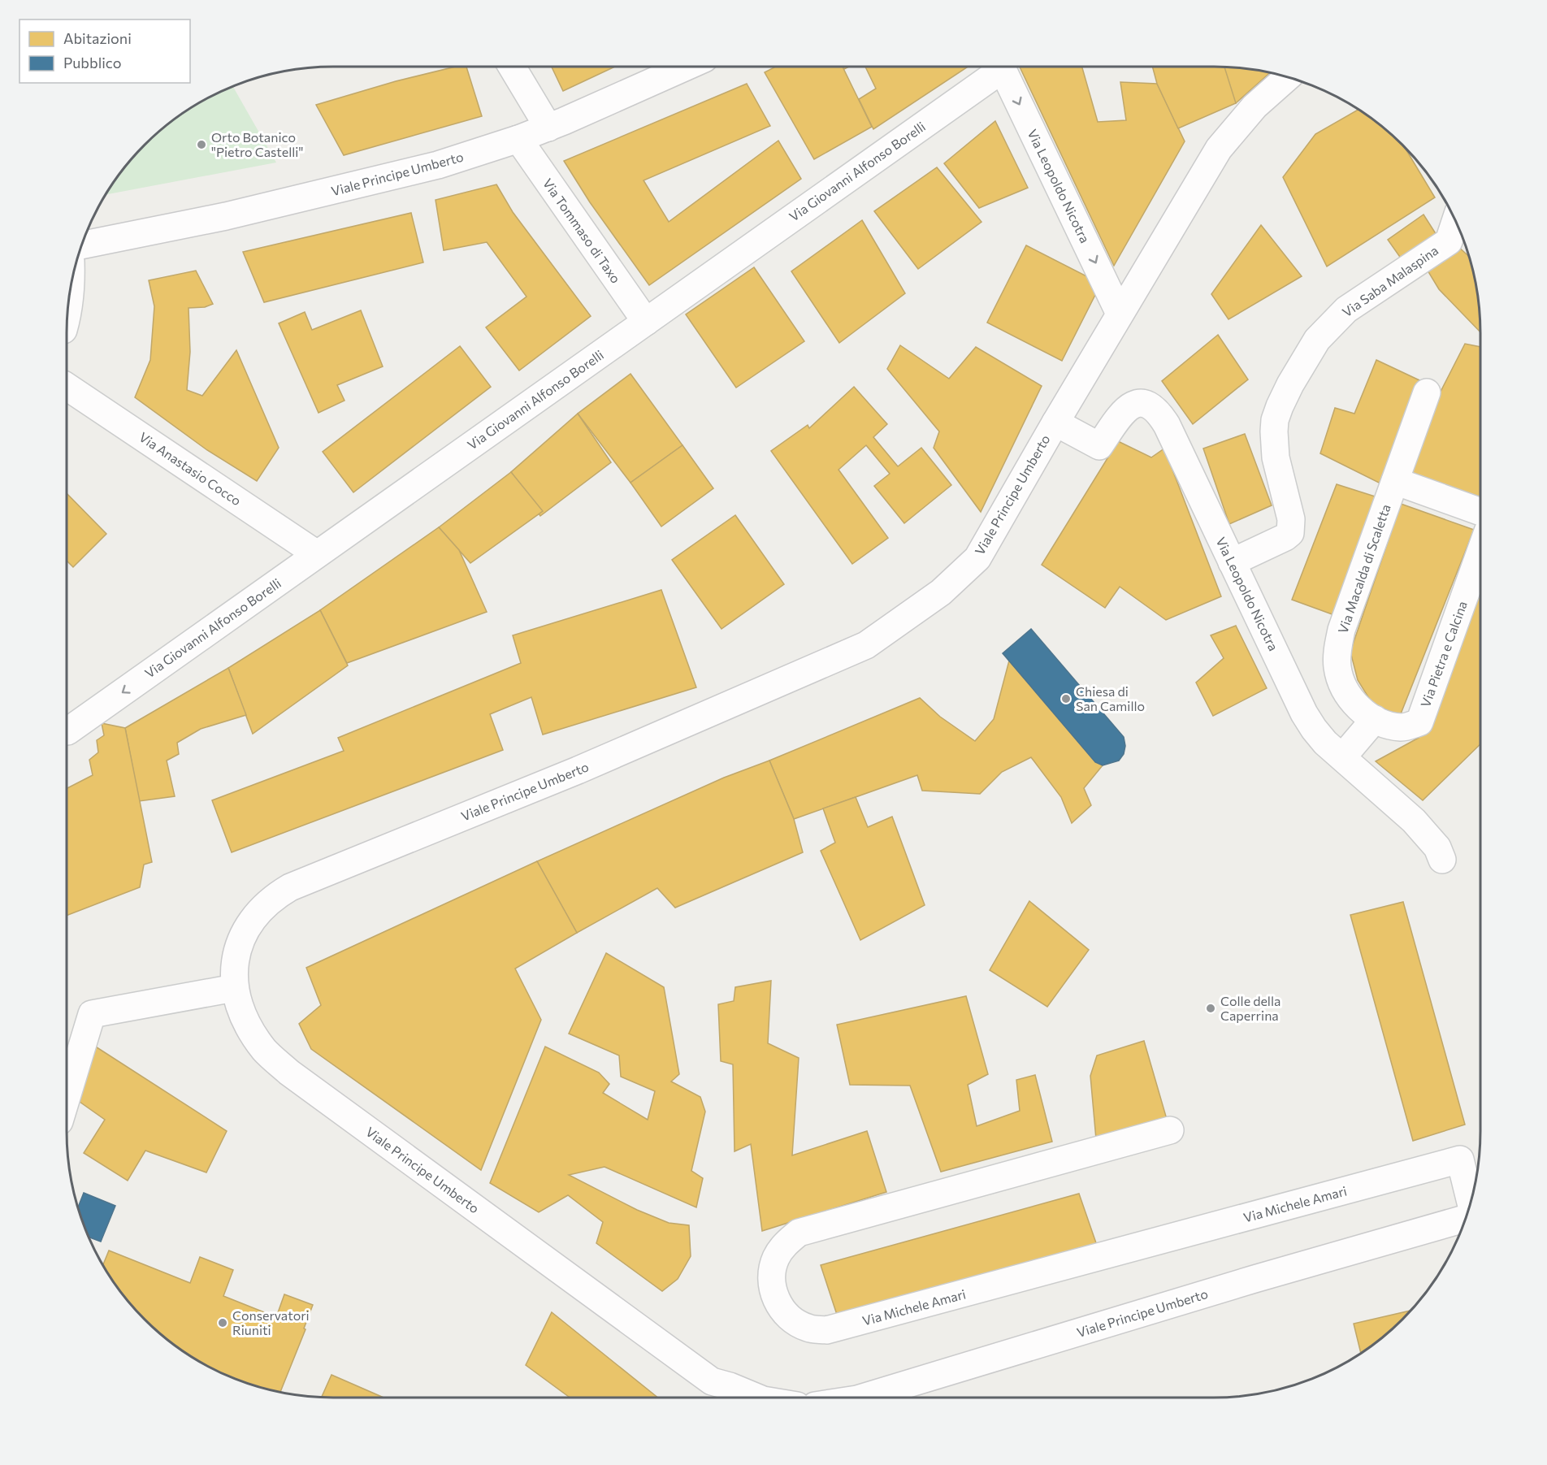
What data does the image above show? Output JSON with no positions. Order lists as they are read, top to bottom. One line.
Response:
{"streets":{"street":["Via Giovanni Alfonso Borelli","Viale Principe Umberto","Via Leopoldo Nicotra","Via Tommaso di Taxo","Via Saba Malaspina","Via Anastasio Cocco","Via Macalda di Scaletta","Via Pietra e Calcina","Via Michele Amari"]},"crossings":[["Via Giovanni Alfonso Borelli","Via Tommaso di Taxo"],["Via Giovanni Alfonso Borelli","Via Anastasio Cocco"],["Viale Principe Umberto","Via Leopoldo Nicotra"],["Viale Principe Umberto","Via Tommaso di Taxo"],["Via Leopoldo Nicotra","Via Saba Malaspina"],["Via Macalda di Scaletta","Via Pietra e Calcina"]],"places":["Orto Botanico \"Pietro Castelli\"","Chiesa di San Camillo","Colle della Caperrina","Conservatori Riuniti"],"legend":["Abitazioni","Pubblico"]}
